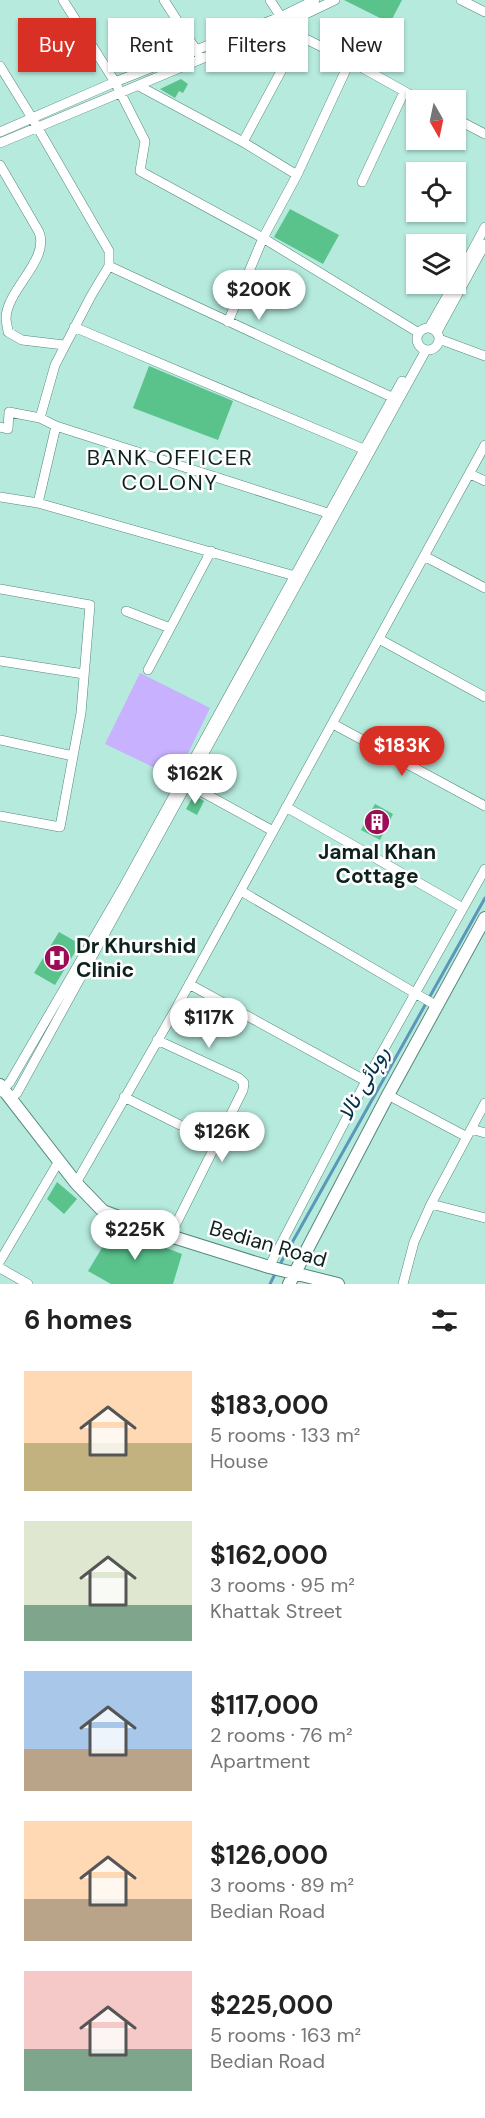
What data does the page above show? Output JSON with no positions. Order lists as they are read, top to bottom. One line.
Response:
{"streets":{"street":["Bedian Road"]},"districts":["BANK OFFICER COLONY"],"water":["روہائی نالا"],"places":{"building":["Jamal Khan Cottage"],"hospital":["Dr Khurshid Clinic"]},"north":"bottom","page":{"chip":["Buy","Rent","Filters","New"],"price":["$200K","$183K","$162K","$117K","$126K","$225K"],"heading":"6 homes","list":[{"name":"$183,000","note":"5 rooms · 133 m² · House"},{"name":"$162,000","note":"3 rooms · 95 m² · Khattak Street"},{"name":"$117,000","note":"2 rooms · 76 m² · Apartment"},{"name":"$126,000","note":"3 rooms · 89 m² · Bedian Road"},{"name":"$225,000","note":"5 rooms · 163 m² · Bedian Road"}]}}
